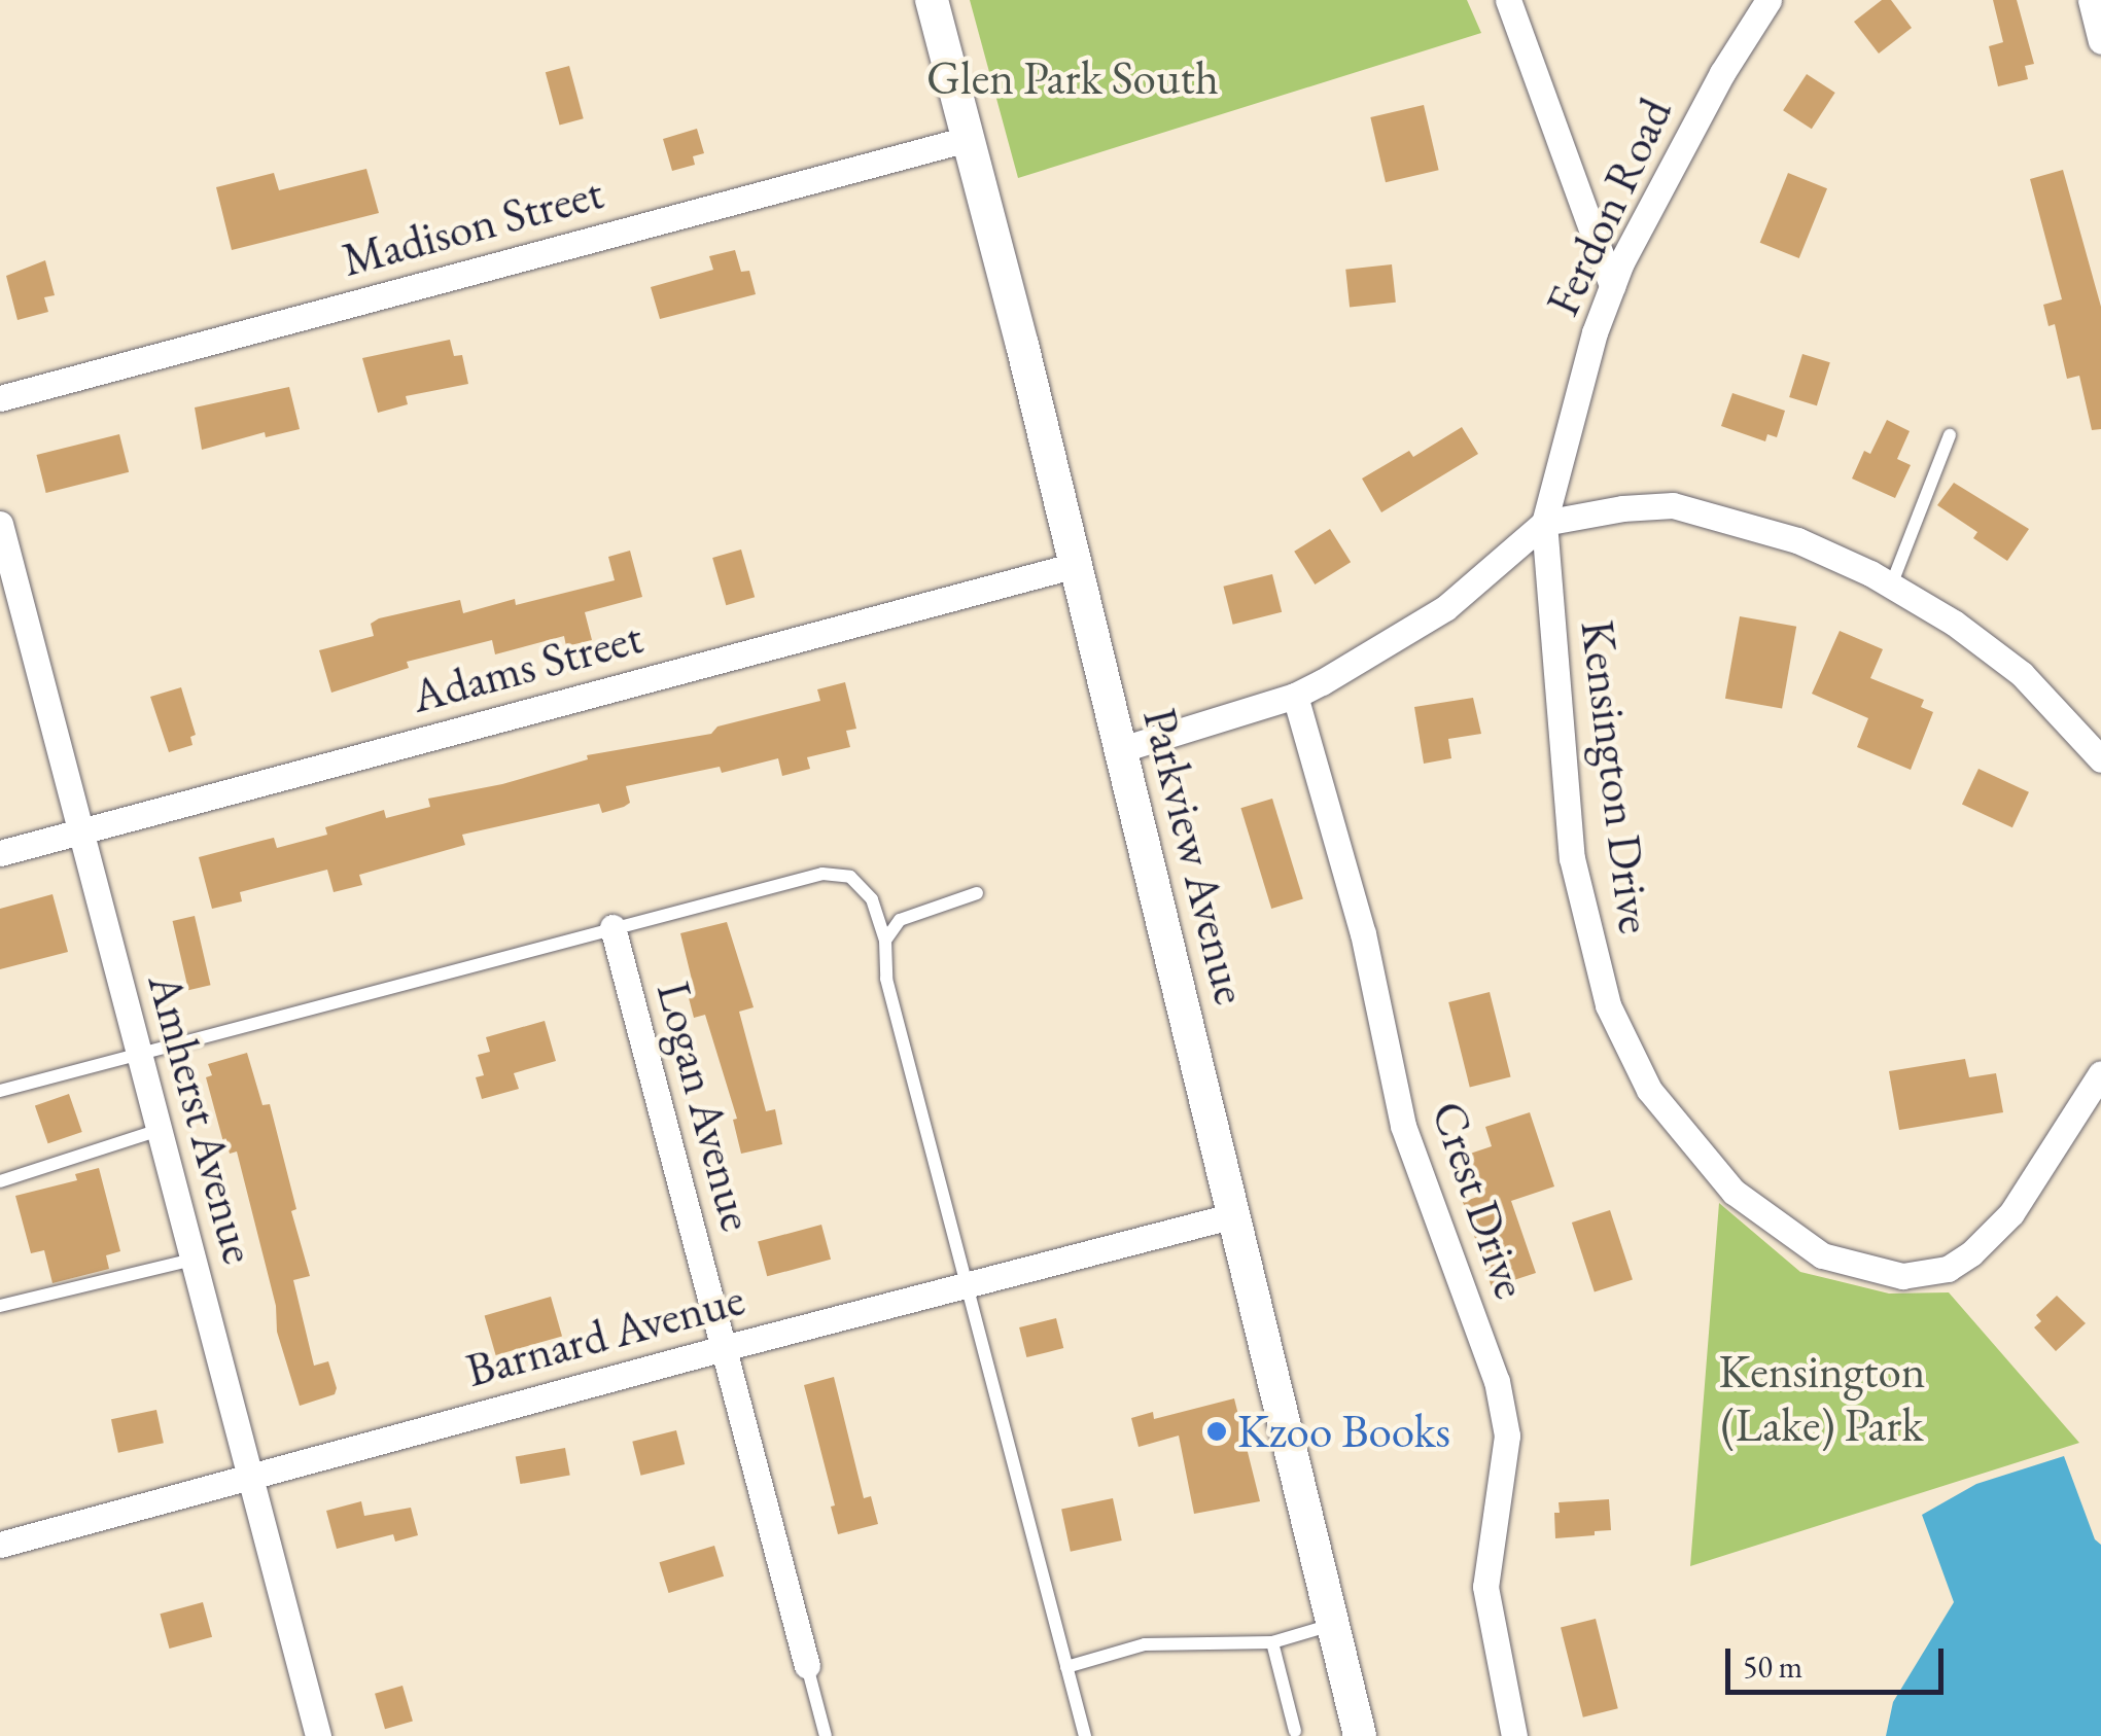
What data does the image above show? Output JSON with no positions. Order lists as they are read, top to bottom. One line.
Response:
{"streets":{"street":["Ferdon Road","Madison Street","Adams Street","Kensington Drive","Parkview Avenue","Logan Avenue","Amherst Avenue","Crest Drive","Barnard Avenue"]},"crossings":[["Ferdon Road","Kensington Drive"],["Madison Street","Parkview Avenue"],["Adams Street","Parkview Avenue"],["Adams Street","Amherst Avenue"],["Parkview Avenue","Barnard Avenue"],["Logan Avenue","Barnard Avenue"],["Amherst Avenue","Barnard Avenue"]],"parks":["Glen Park South","Kensington (Lake) Park"],"places":["Kzoo Books"],"scale_bar":"50 m"}
